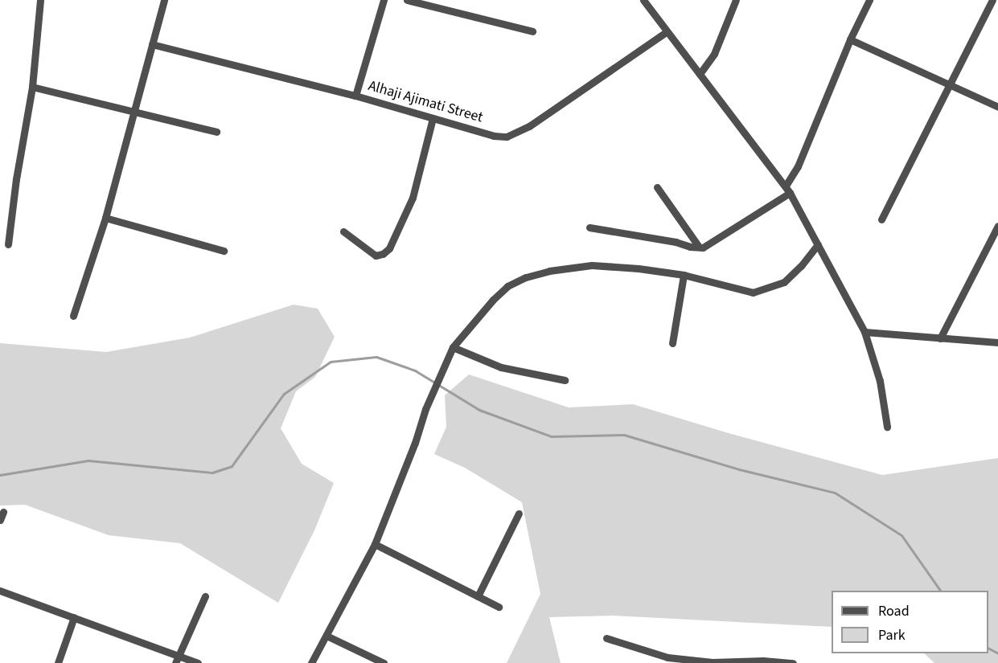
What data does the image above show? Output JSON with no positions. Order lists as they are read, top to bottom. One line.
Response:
{"streets":{"street":["Alhaji Ajimati Street"]},"legend":["Road","Park"]}
